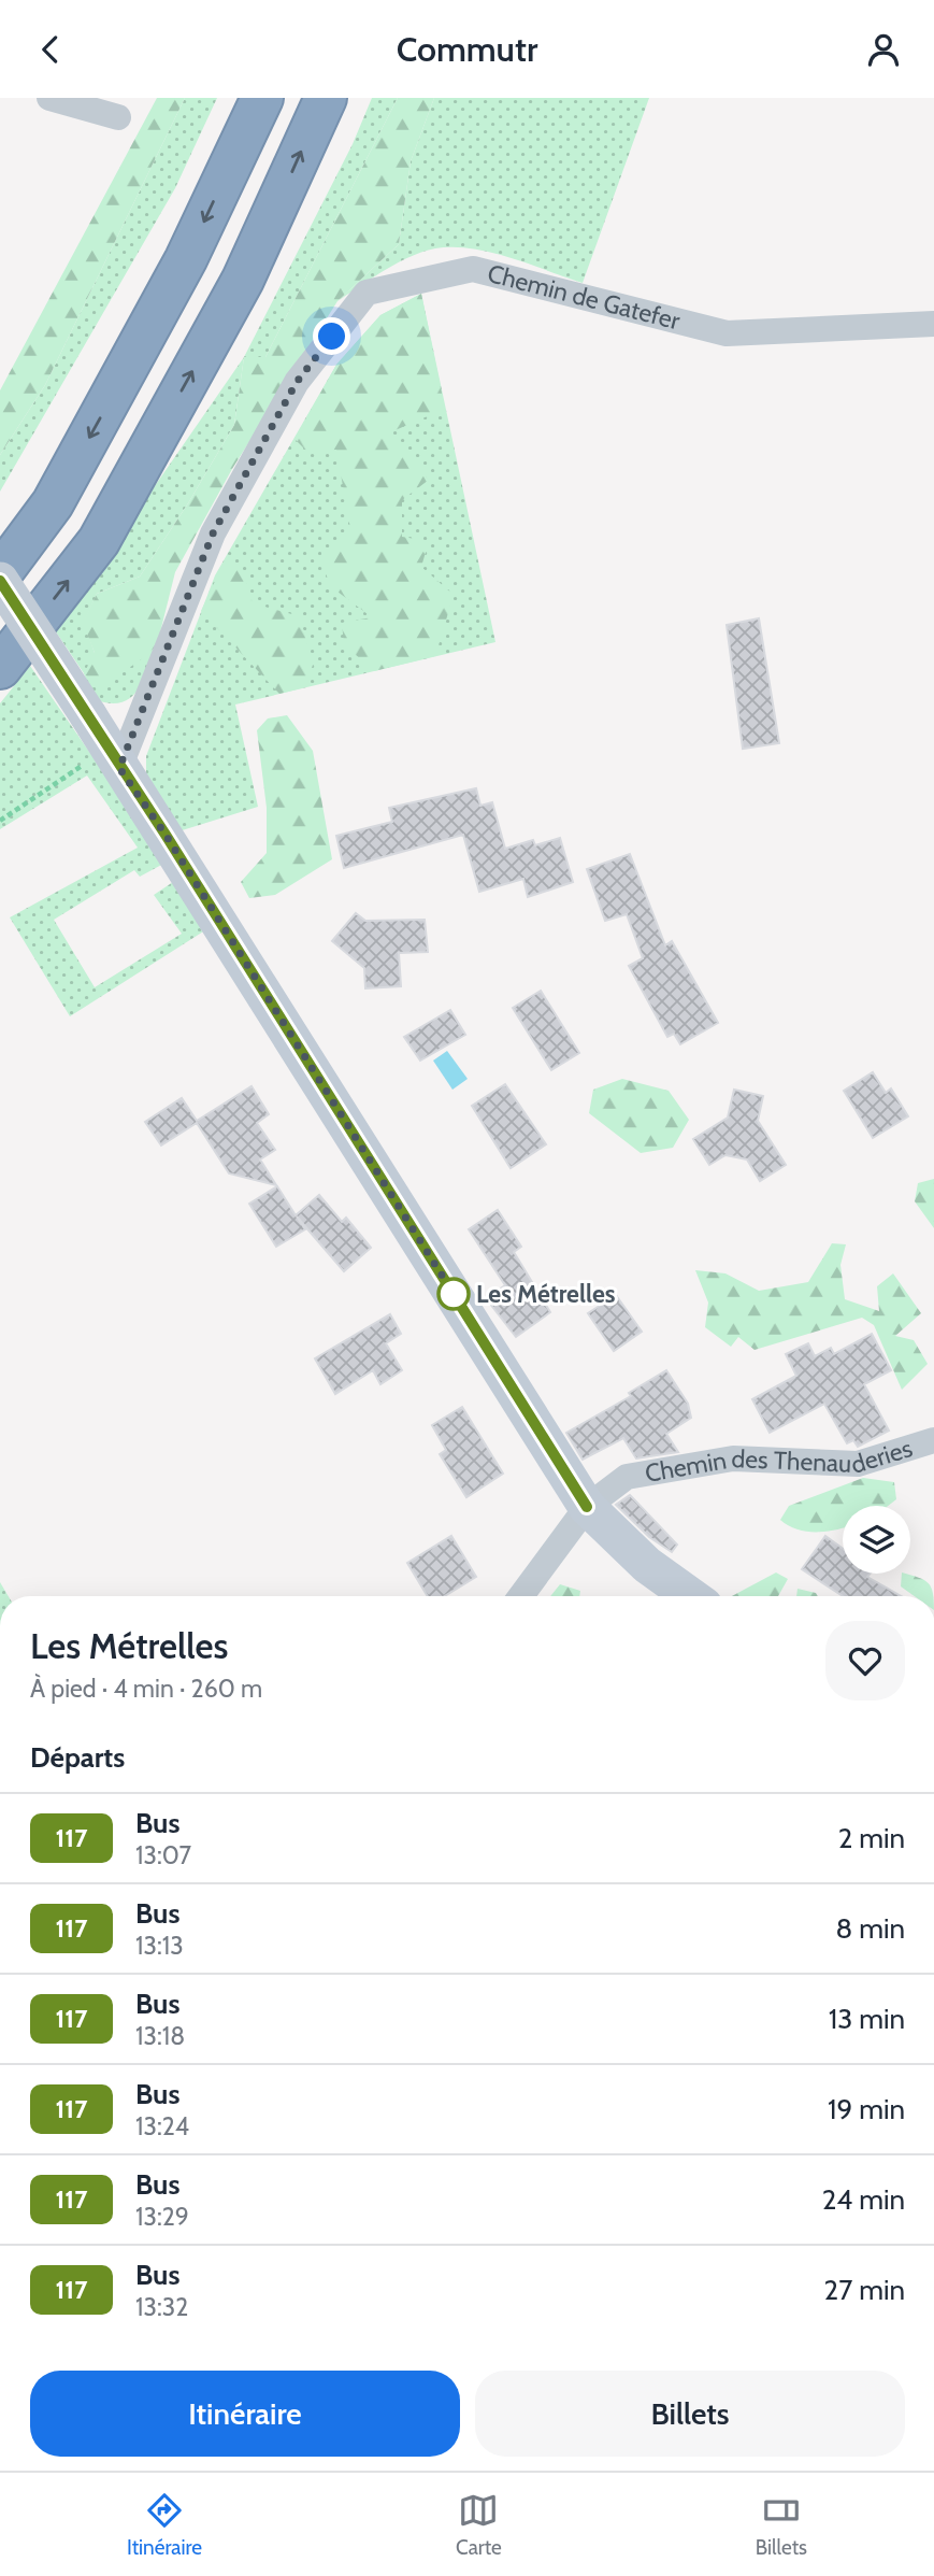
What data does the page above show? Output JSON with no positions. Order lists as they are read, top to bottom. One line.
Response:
{"streets":{"street":["Chemin de Gatefer","Chemin des Thenauderies"]},"places":["Les Métrelles"],"lines":["bus line 117"],"page":{"header":"Commutr","heading":[["Les Métrelles","À pied · 4 min · 260 m"],"Départs"],"list":[{"mark":"117","name":"Bus","note":"13:07","value":"2 min"},{"mark":"117","name":"Bus","note":"13:13","value":"8 min"},{"mark":"117","name":"Bus","note":"13:18","value":"13 min"},{"mark":"117","name":"Bus","note":"13:24","value":"19 min"},{"mark":"117","name":"Bus","note":"13:29","value":"24 min"},{"mark":"117","name":"Bus","note":"13:32","value":"27 min"}],"buttons":["Itinéraire","Billets"],"tabs":["Itinéraire","Carte","Billets"]}}
